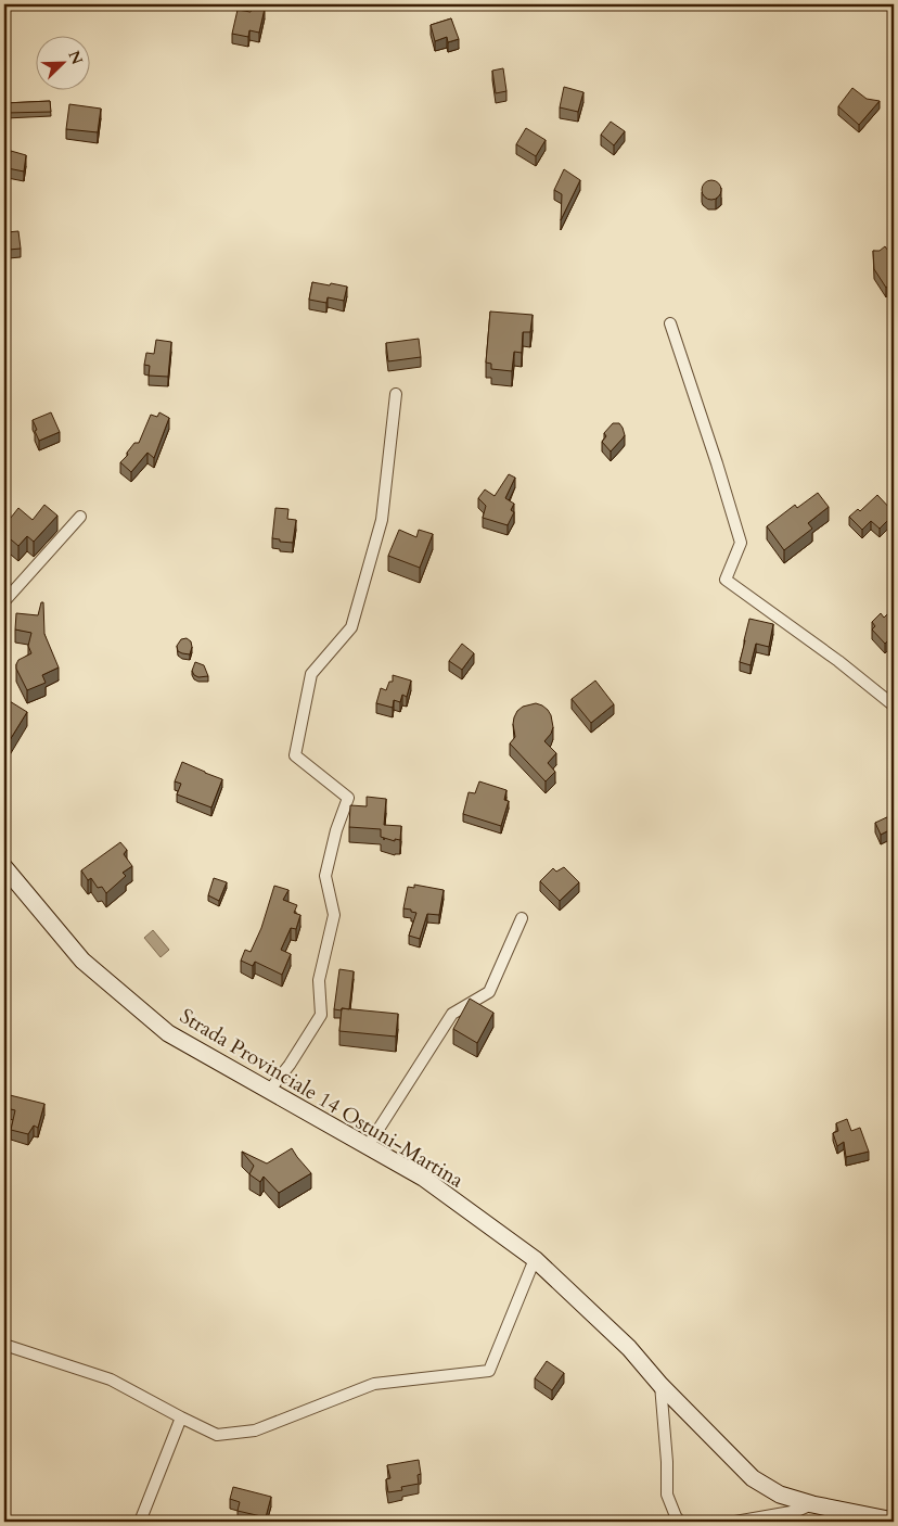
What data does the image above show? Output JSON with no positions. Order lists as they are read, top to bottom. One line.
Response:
{"streets":{"main road":["Strada Provinciale 14 Ostuni-Martina"]},"north":"top right"}
